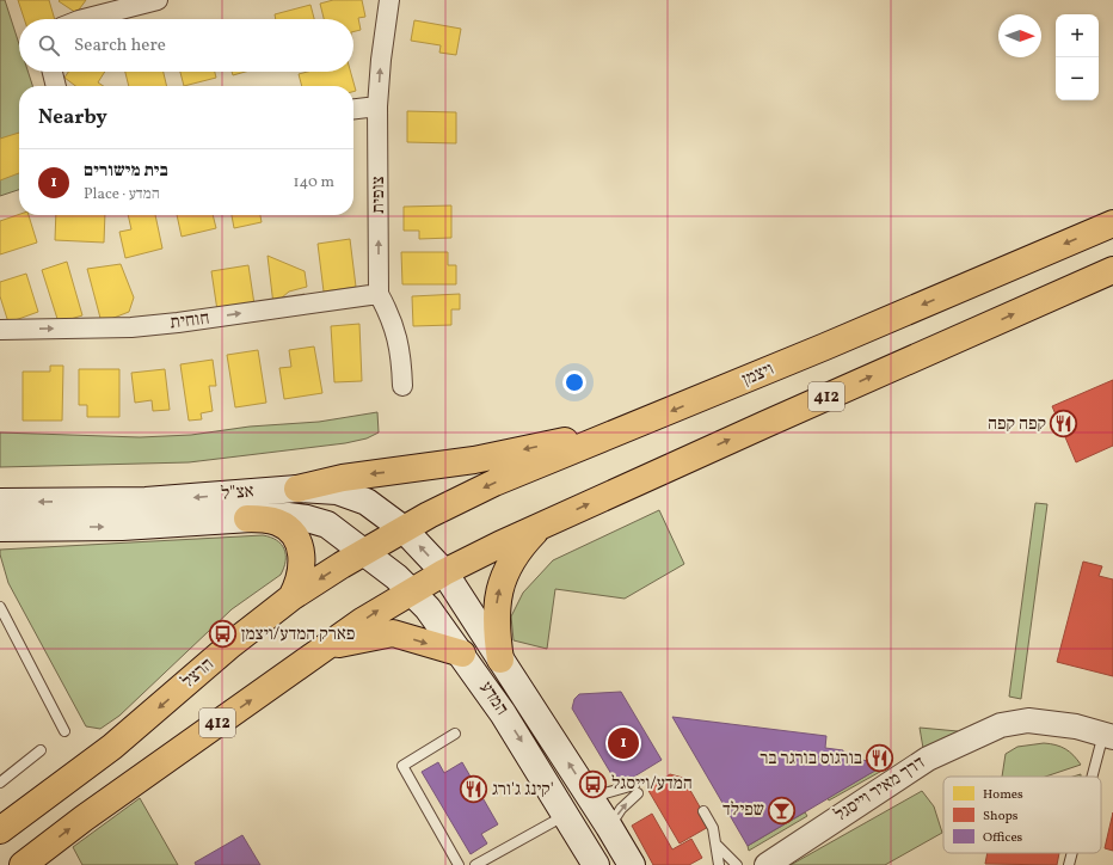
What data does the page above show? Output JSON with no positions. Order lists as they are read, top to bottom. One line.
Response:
{"streets":{"main road":["ויצמן","412","אצ\"ל","הרצל","המדע"],"street":["צופית","חוחית","דרך מאיר וייסגל"]},"crossings":[["צופית","חוחית"],["ויצמן","אצ\"ל"],["ויצמן","הרצל"],["412","אצ\"ל"],["412","המדע"],["אצ\"ל","הרצל"],["אצ\"ל","המדע"],["הרצל","המדע"]],"one_way":["צופית","חוחית"],"places":{"restaurant":["קפה קפה","בורגוס בורגר בר","קינג ג'ורג'"],"bus stop":["פארק המדע/ויצמן","המדע/וייסגל"],"bar":["שפילד"]},"legend":["Homes","Shops","Offices"],"north":"right","page":{"map_buttons":["+","−"],"search":"Search here","heading":"Nearby","list":[{"mark":"1","name":"בית מישורים","note":"Place · המדע","value":"140 m"}],"pins":"1"}}
